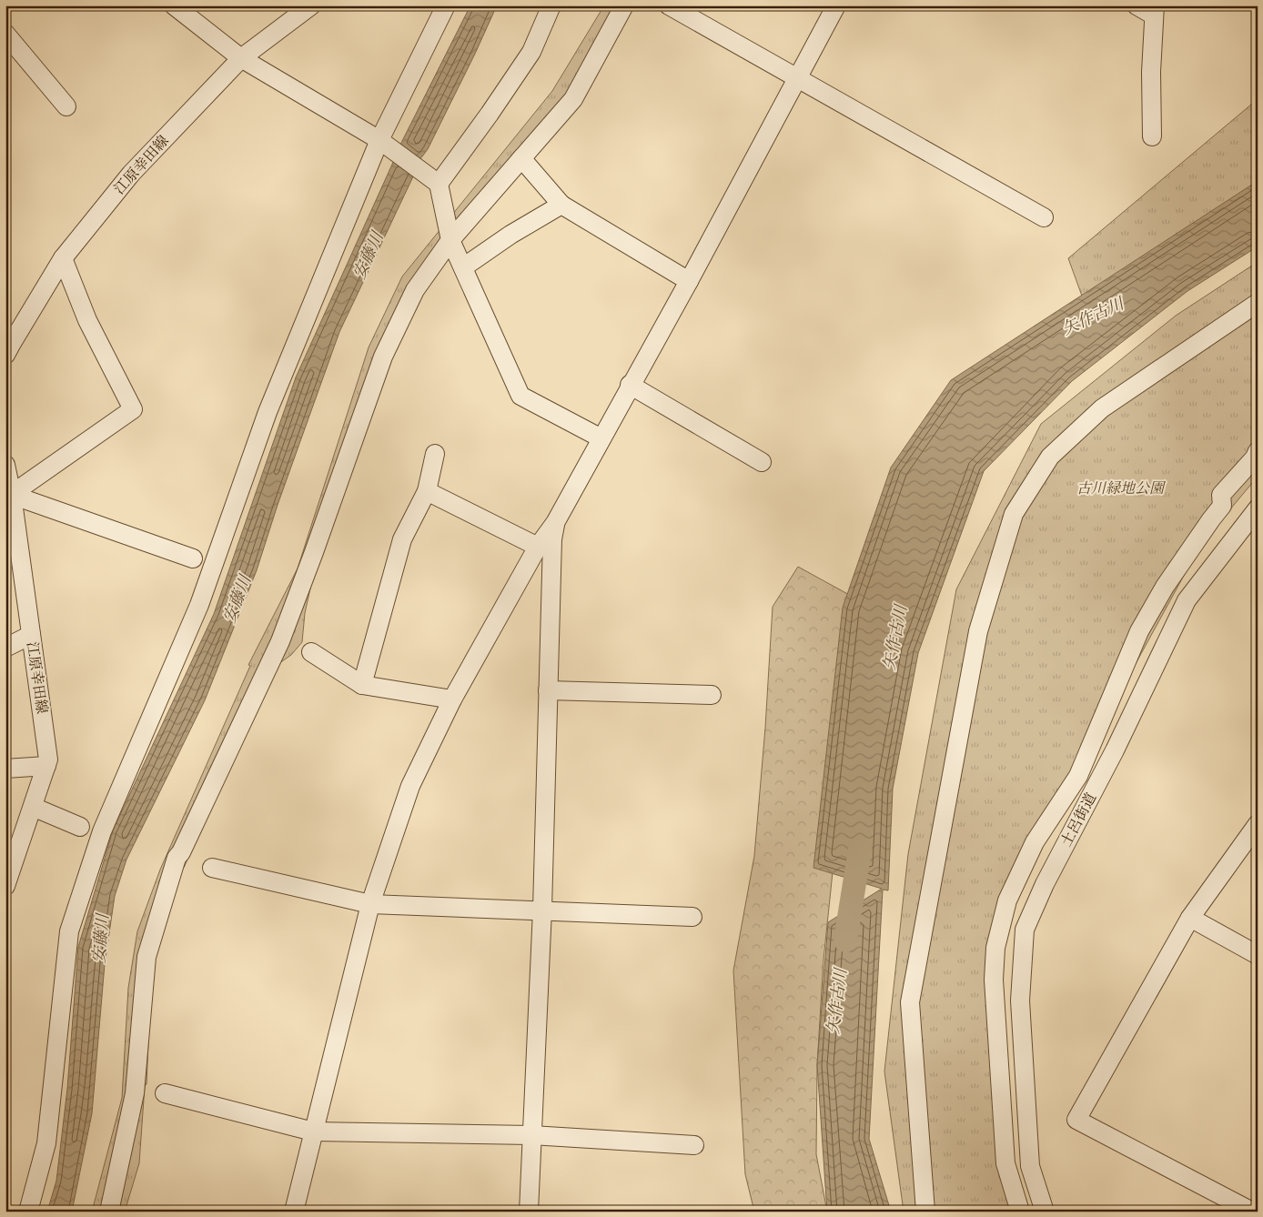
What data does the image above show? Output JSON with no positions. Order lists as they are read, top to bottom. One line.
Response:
{"streets":{"street":["江原幸田線","土呂街道"]},"water":["安藤川","矢作古川"],"parks":["古川緑地公園"]}
